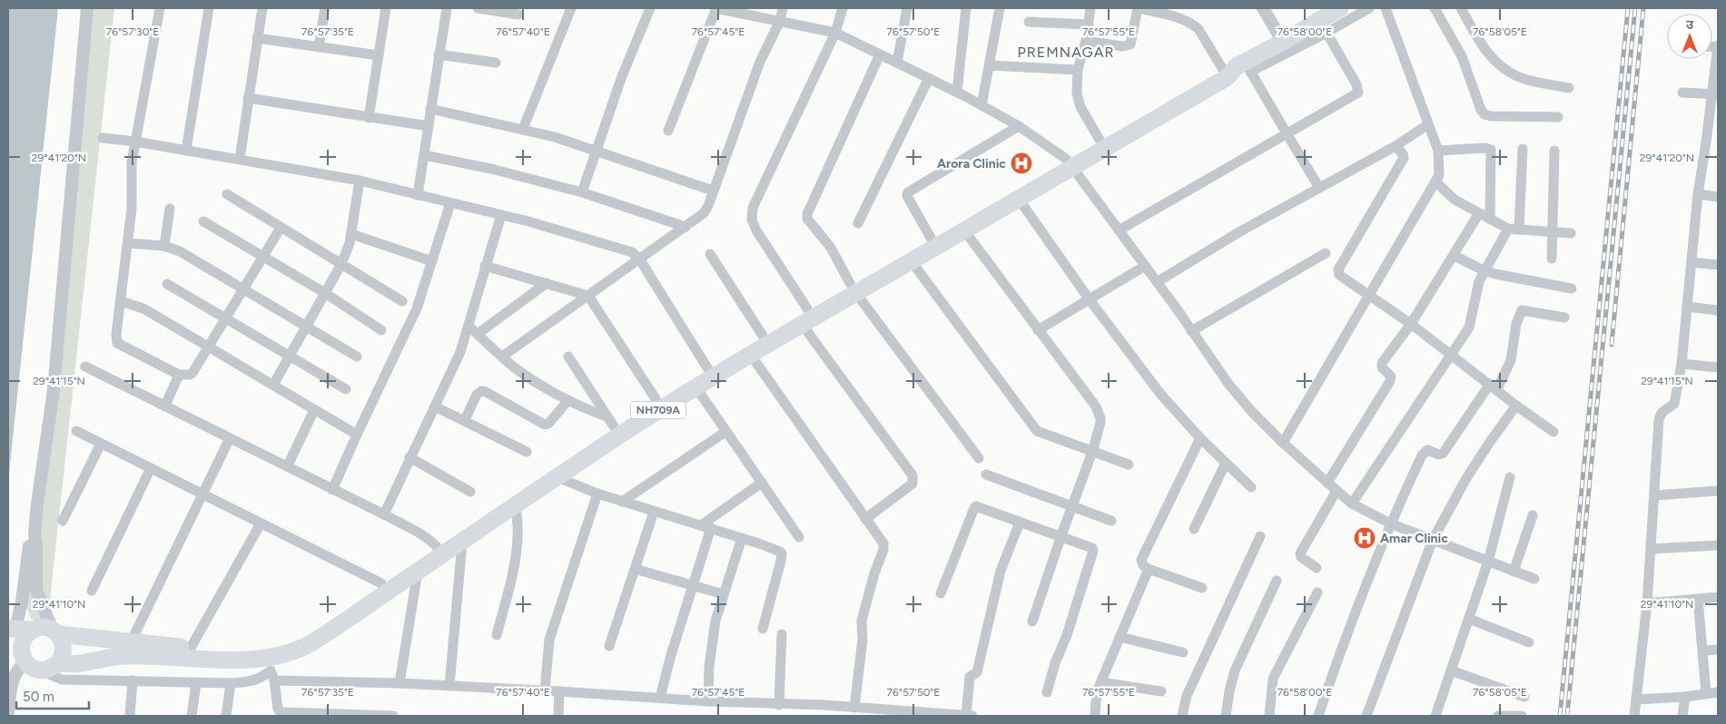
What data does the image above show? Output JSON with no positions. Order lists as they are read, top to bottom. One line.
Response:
{"streets":{"highway":["NH709A"]},"districts":["PREMNAGAR"],"places":{"hospital":["Arora Clinic","Amar Clinic"]},"scale_bar":"50 m","north":"top","coordinates":["76°57'30\"E","76°57'35\"E","76°57'40\"E","76°57'45\"E","76°57'50\"E","76°57'55\"E","76°58'00\"E","76°58'05\"E","29°41'20\"N","29°41'15\"N","29°41'10\"N"]}
